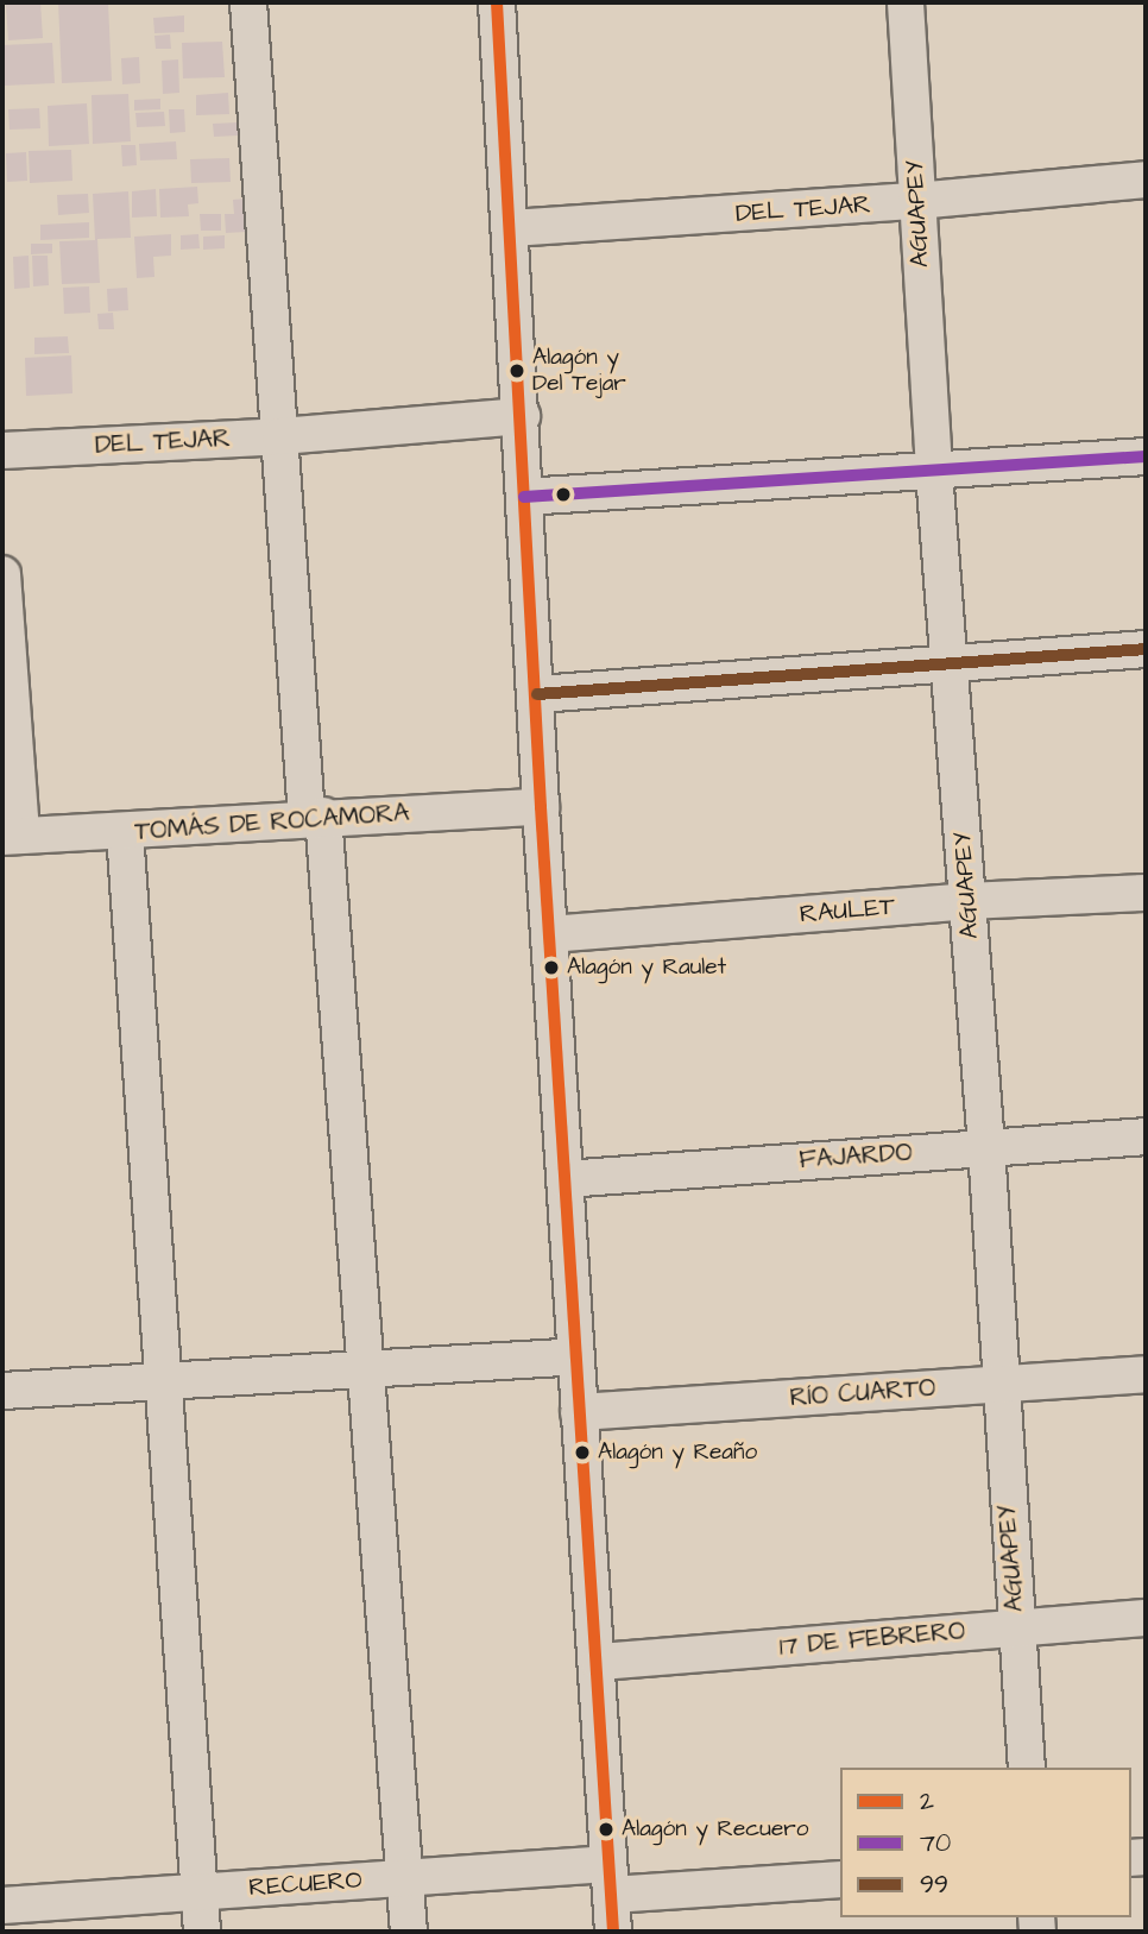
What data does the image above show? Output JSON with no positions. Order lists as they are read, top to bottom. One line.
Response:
{"streets":{"street":["DEL TEJAR","AGUAPEY","TOMÁS DE ROCAMORA","RAULET","FAJARDO","RÍO CUARTO","17 DE FEBRERO","RECUERO"]},"crossings":[["DEL TEJAR","AGUAPEY"],["AGUAPEY","RAULET"],["AGUAPEY","FAJARDO"],["AGUAPEY","RÍO CUARTO"],["AGUAPEY","17 DE FEBRERO"]],"places":["Alagón y Del Tejar","Alagón y Raulet","Alagón y Reaño","Alagón y Recuero"],"lines":["transit line 2","transit line 70","transit line 99"],"legend":["2","70","99"]}
